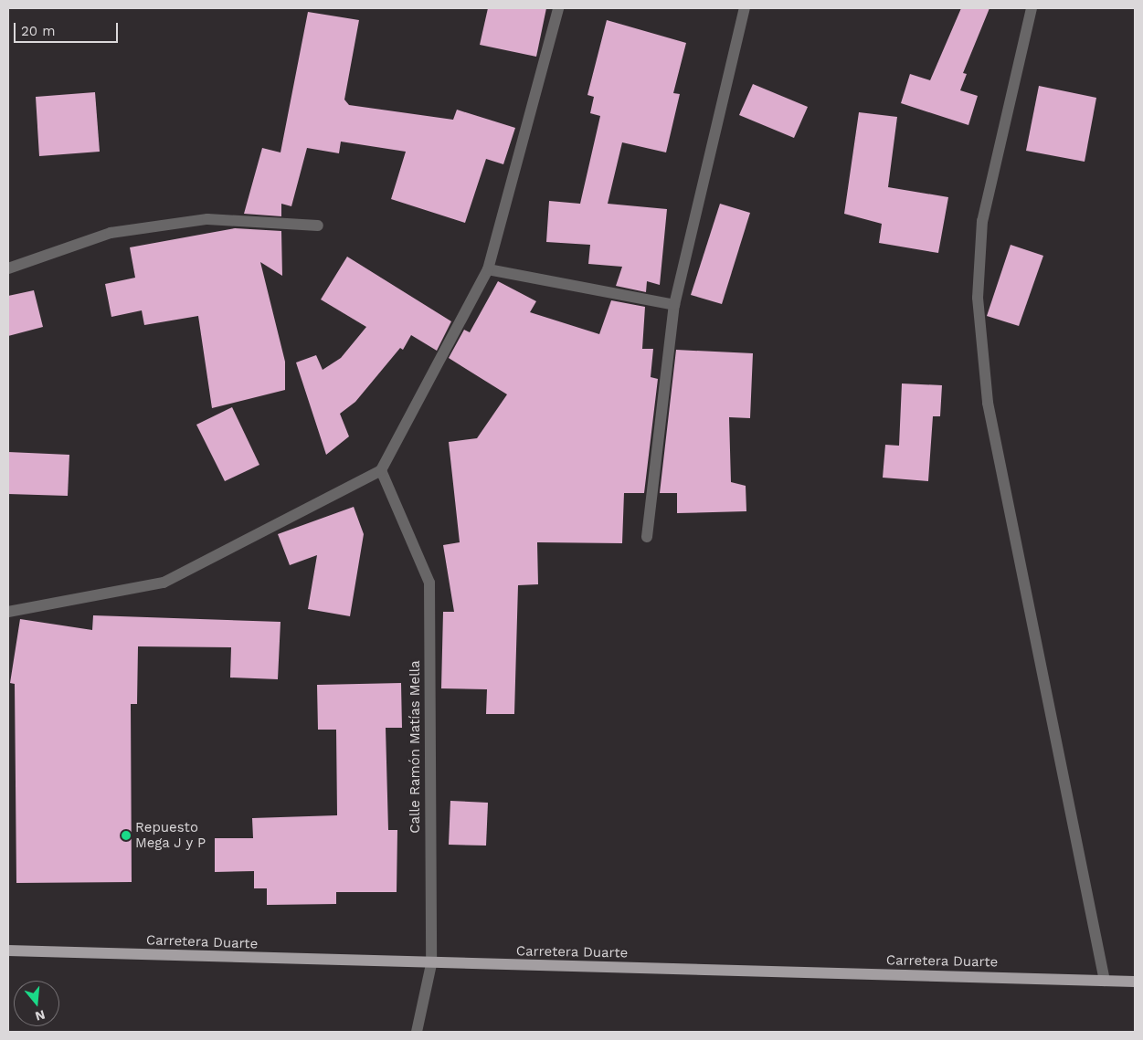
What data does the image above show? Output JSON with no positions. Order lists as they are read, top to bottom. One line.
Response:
{"streets":{"main road":["Carretera Duarte"],"street":["Calle Ramón Matías Mella"]},"crossings":[["Calle Ramón Matías Mella","Carretera Duarte"]],"places":["Repuesto Mega J y P"],"scale_bar":"20 m","north":"bottom"}
